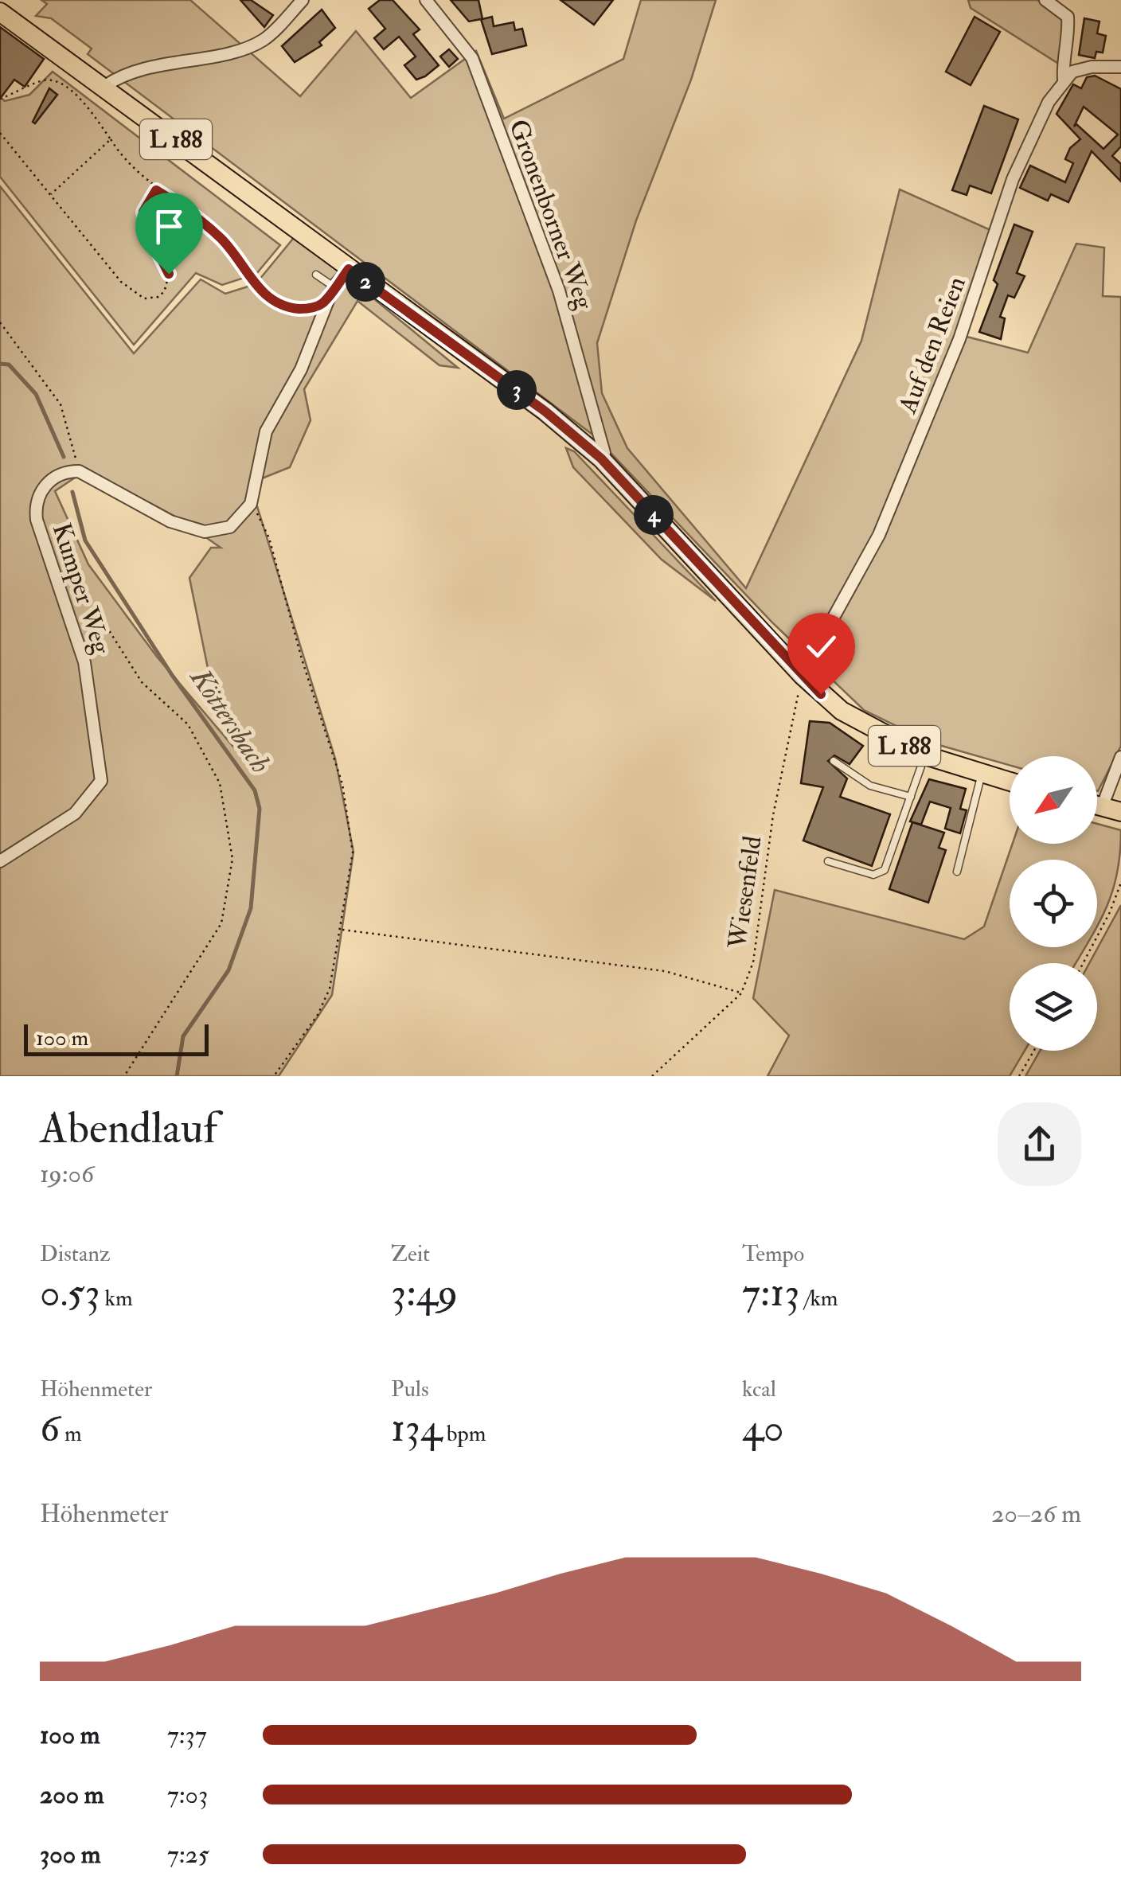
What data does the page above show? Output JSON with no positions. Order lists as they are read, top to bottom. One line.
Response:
{"streets":{"main road":["L 188"],"street":["Gronenborner Weg","Auf den Reien","Kumper Weg"],"path":["Wiesenfeld"]},"crossings":[["L 188","Gronenborner Weg"],["L 188","Auf den Reien"],["L 188","Wiesenfeld"],["Auf den Reien","Wiesenfeld"]],"water":["Köttersbach"],"scale_bar":"100 m","north":"bottom left","page":{"pins":["2","3","4"],"scale":"100 m","heading":["Abendlauf","19:06"],"stats":[["Distanz","0.53 km"],["Zeit","3:49"],["Tempo","7:13 /km"],["Höhenmeter","6 m"],["Puls","134 bpm"],["kcal","40"]],"chart":["Höhenmeter","20–26 m"],"list":[{"name":"100 m","note":"7:37"},{"name":"200 m","note":"7:03"},{"name":"300 m","note":"7:25"}]}}
